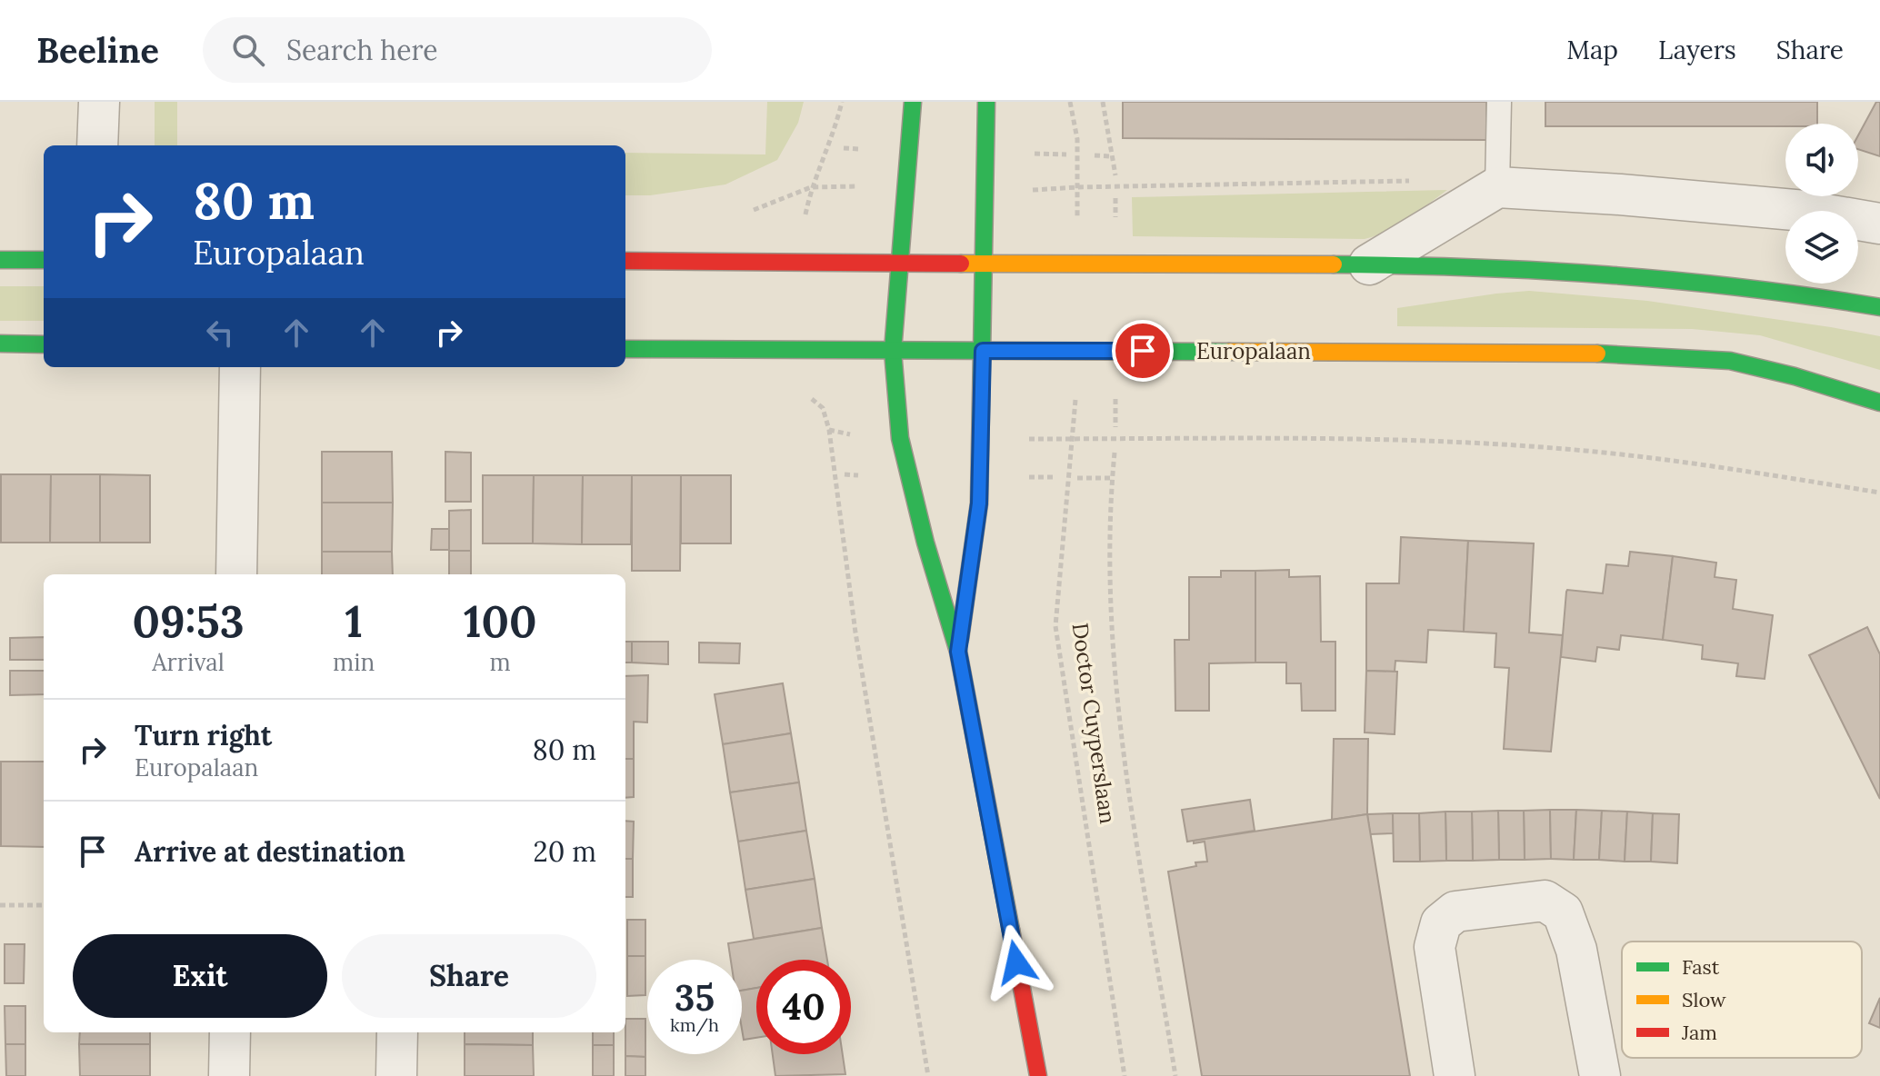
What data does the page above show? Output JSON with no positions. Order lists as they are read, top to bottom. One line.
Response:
{"streets":{"main road":["Europalaan"],"path":["Doctor Cuyperslaan"]},"legend":["Fast","Slow","Jam"],"page":{"header":"Beeline","search":"Search here","nav":["Map","Layers","Share"],"turn":["80 m","Europalaan"],"eta":["09:53","Arrival","1","min","100","m"],"list":[{"name":"Turn right","note":"Europalaan","value":"80 m"},{"name":"Arrive at destination","value":"20 m"}],"buttons":["Exit","Share"],"speed":"35 km/h","limit":"40"}}
